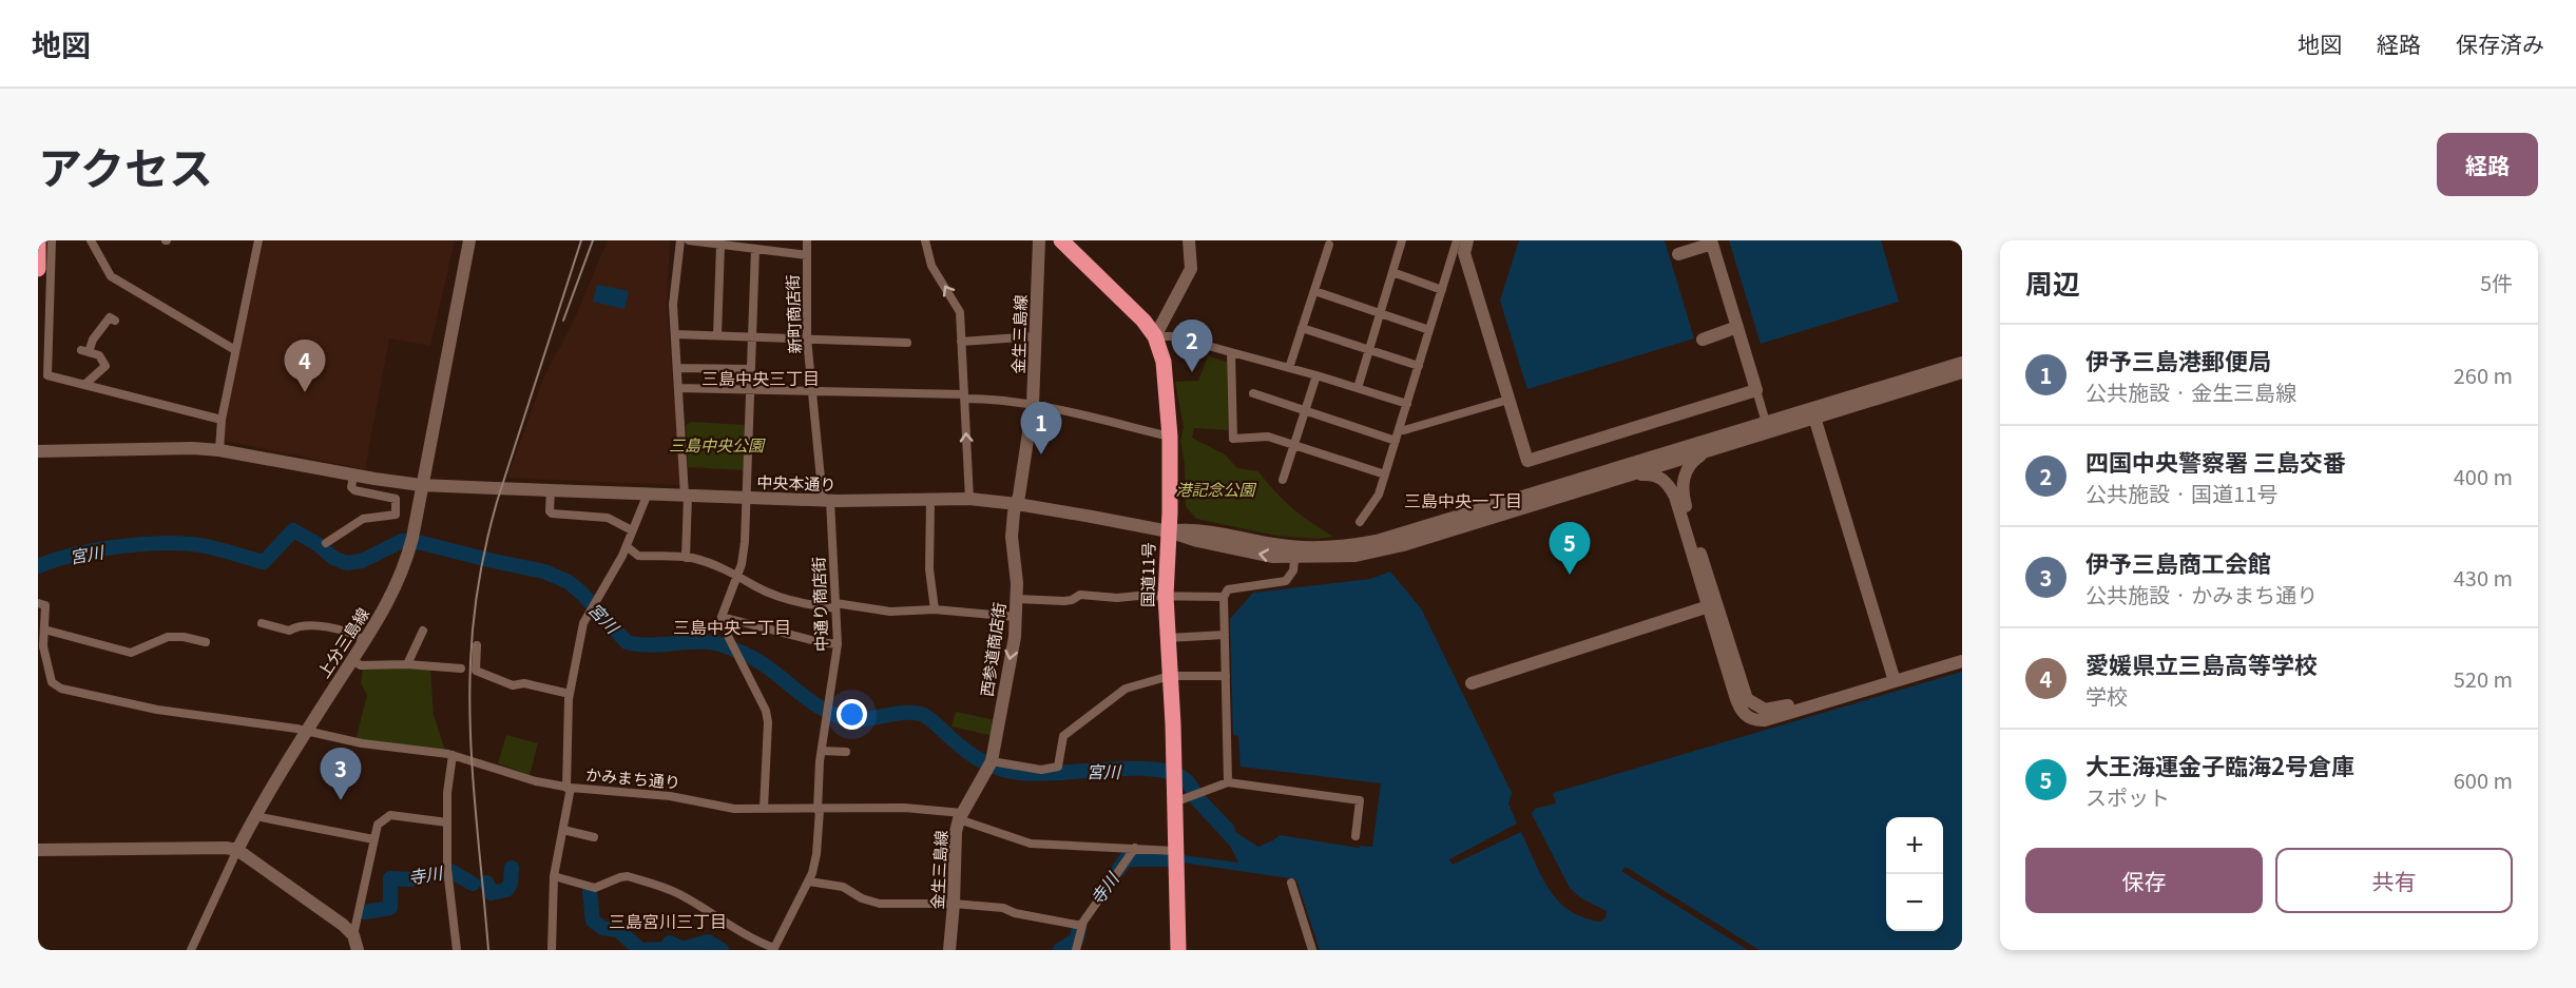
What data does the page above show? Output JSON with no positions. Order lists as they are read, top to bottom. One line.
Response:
{"streets":{"highway":["国道11号"],"street":["新町商店街","金生三島線","中央本通り","中通り商店街","上分三島線","西参道商店街","かみまち通り"]},"crossings":[["新町商店街","中央本通り"],["新町商店街","中通り商店街"],["金生三島線","中央本通り"],["金生三島線","西参道商店街"],["金生三島線","かみまち通り"],["中央本通り","国道11号"],["中央本通り","中通り商店街"],["中央本通り","上分三島線"],["中央本通り","西参道商店街"],["国道11号","かみまち通り"],["中通り商店街","かみまち通り"],["上分三島線","かみまち通り"]],"one_way":["西参道商店街"],"districts":["三島中央三丁目","三島中央一丁目","三島中央二丁目","三島宮川三丁目"],"water":["宮川","寺川"],"parks":["三島中央公園","港記念公園"],"page":{"header":"地図","nav":["地図","経路","保存済み"],"title":"アクセス","buttons":["経路",["保存","共有"]],"heading":["周辺","5件"],"pins":["2","4","1","5","3"],"list":[{"mark":"1","name":"伊予三島港郵便局","note":"公共施設 · 金生三島線","value":"260 m"},{"mark":"2","name":"四国中央警察署 三島交番","note":"公共施設 · 国道11号","value":"400 m"},{"mark":"3","name":"伊予三島商工会館","note":"公共施設 · かみまち通り","value":"430 m"},{"mark":"4","name":"愛媛県立三島高等学校","note":"学校","value":"520 m"},{"mark":"5","name":"大王海運金子臨海2号倉庫","note":"スポット","value":"600 m"}],"map_buttons":["+","−"]}}
